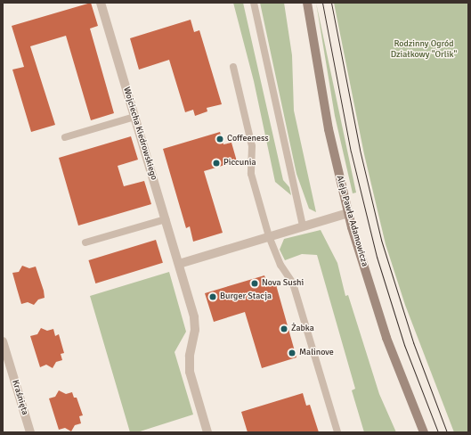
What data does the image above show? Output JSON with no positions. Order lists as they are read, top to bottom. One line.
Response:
{"streets":{"main road":["Aleja Pawła Adamowicza"],"street":["Wojciecha Kiedrowskiego","Kraśnięta"]},"parks":["Rodzinny Ogród Działkowy \"Orlik\""],"places":["Coffeeness","Piccunia","Nova Sushi","Burger Stacja","Żabka","Malinove"]}
